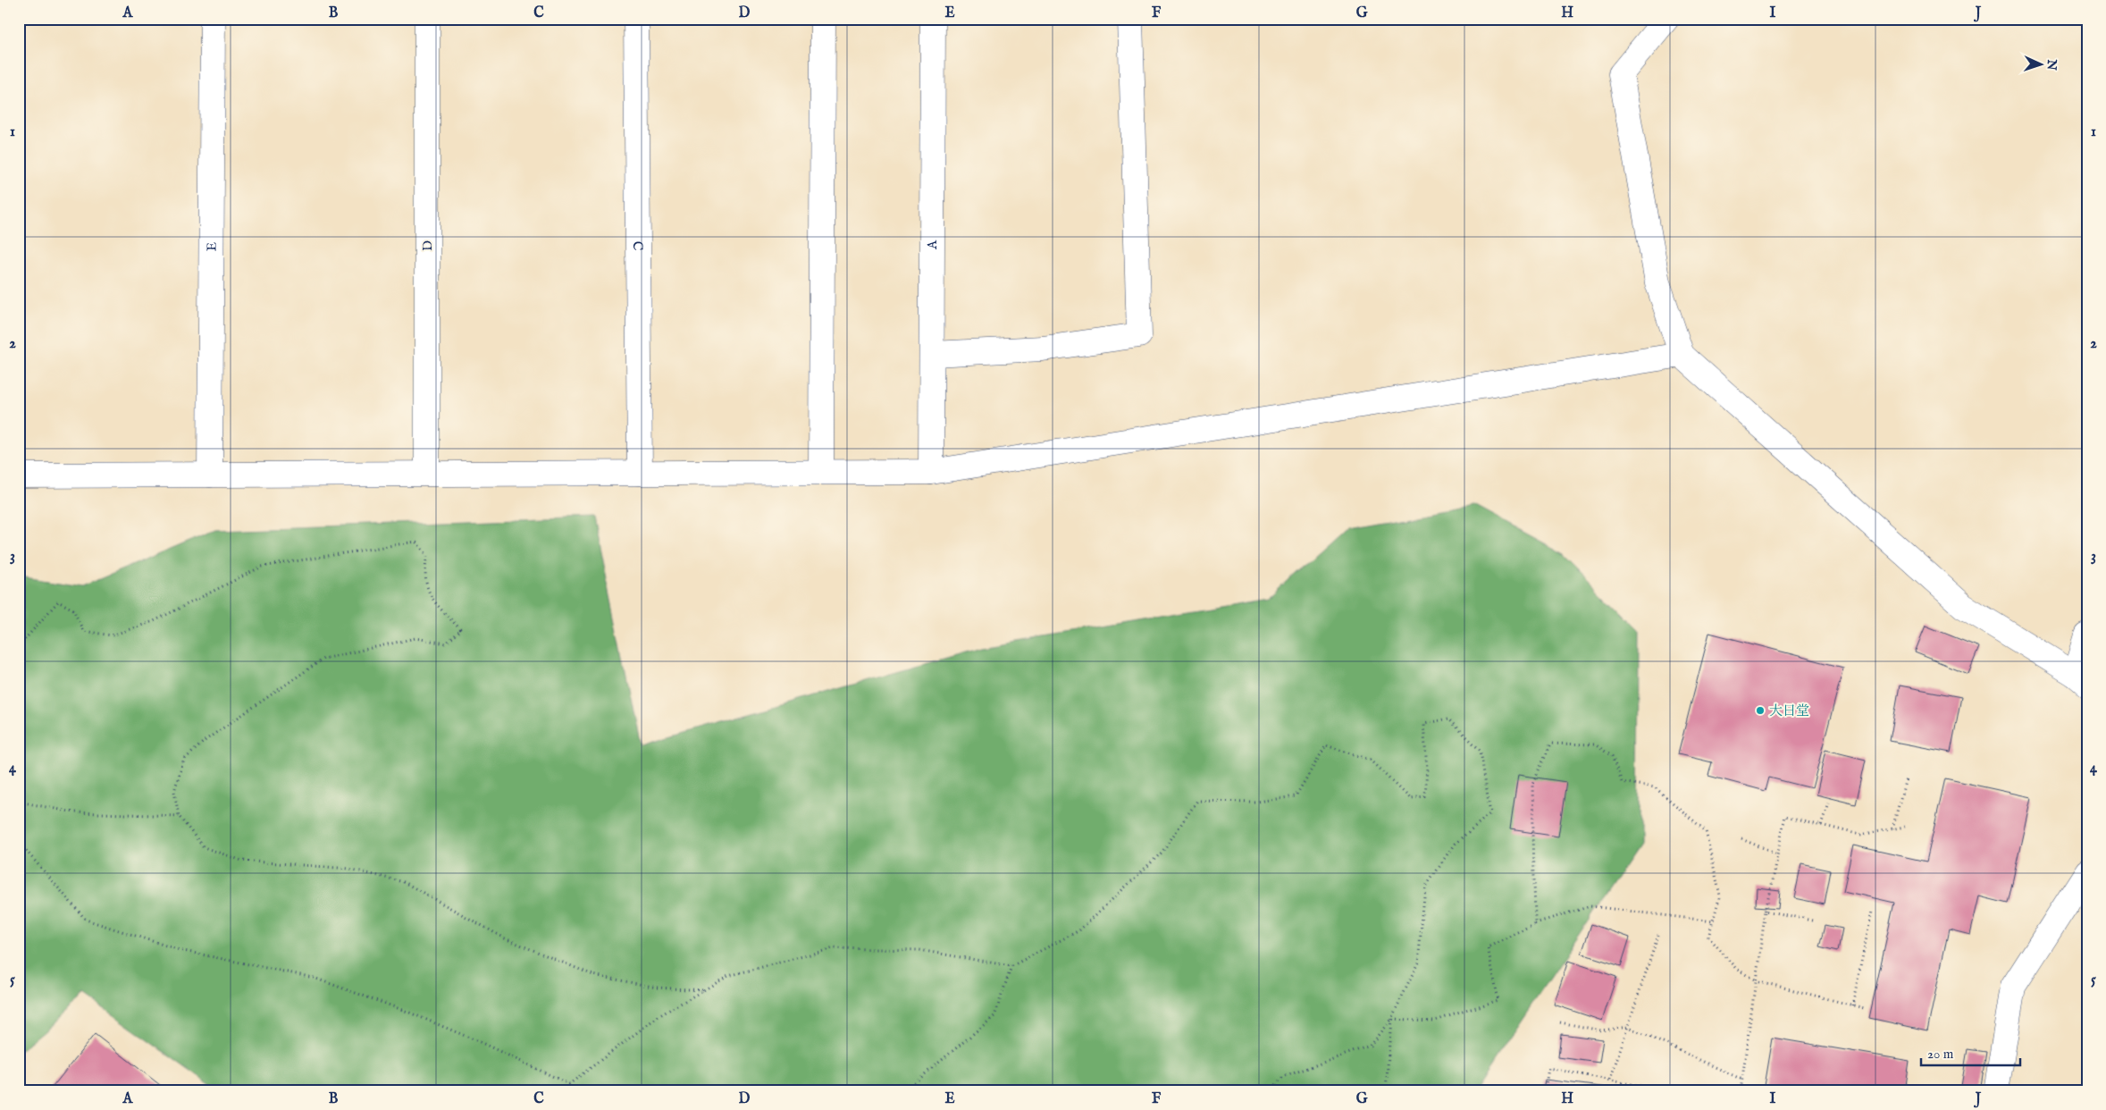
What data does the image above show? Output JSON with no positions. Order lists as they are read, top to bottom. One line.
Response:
{"streets":{"street":["A","D","C","E"]},"places":["大日堂"],"scale_bar":"20 m","north":"right","grid":{"columns":["A","B","C","D","E","F","G","H","I","J"],"rows":["1","2","3","4","5"]}}
